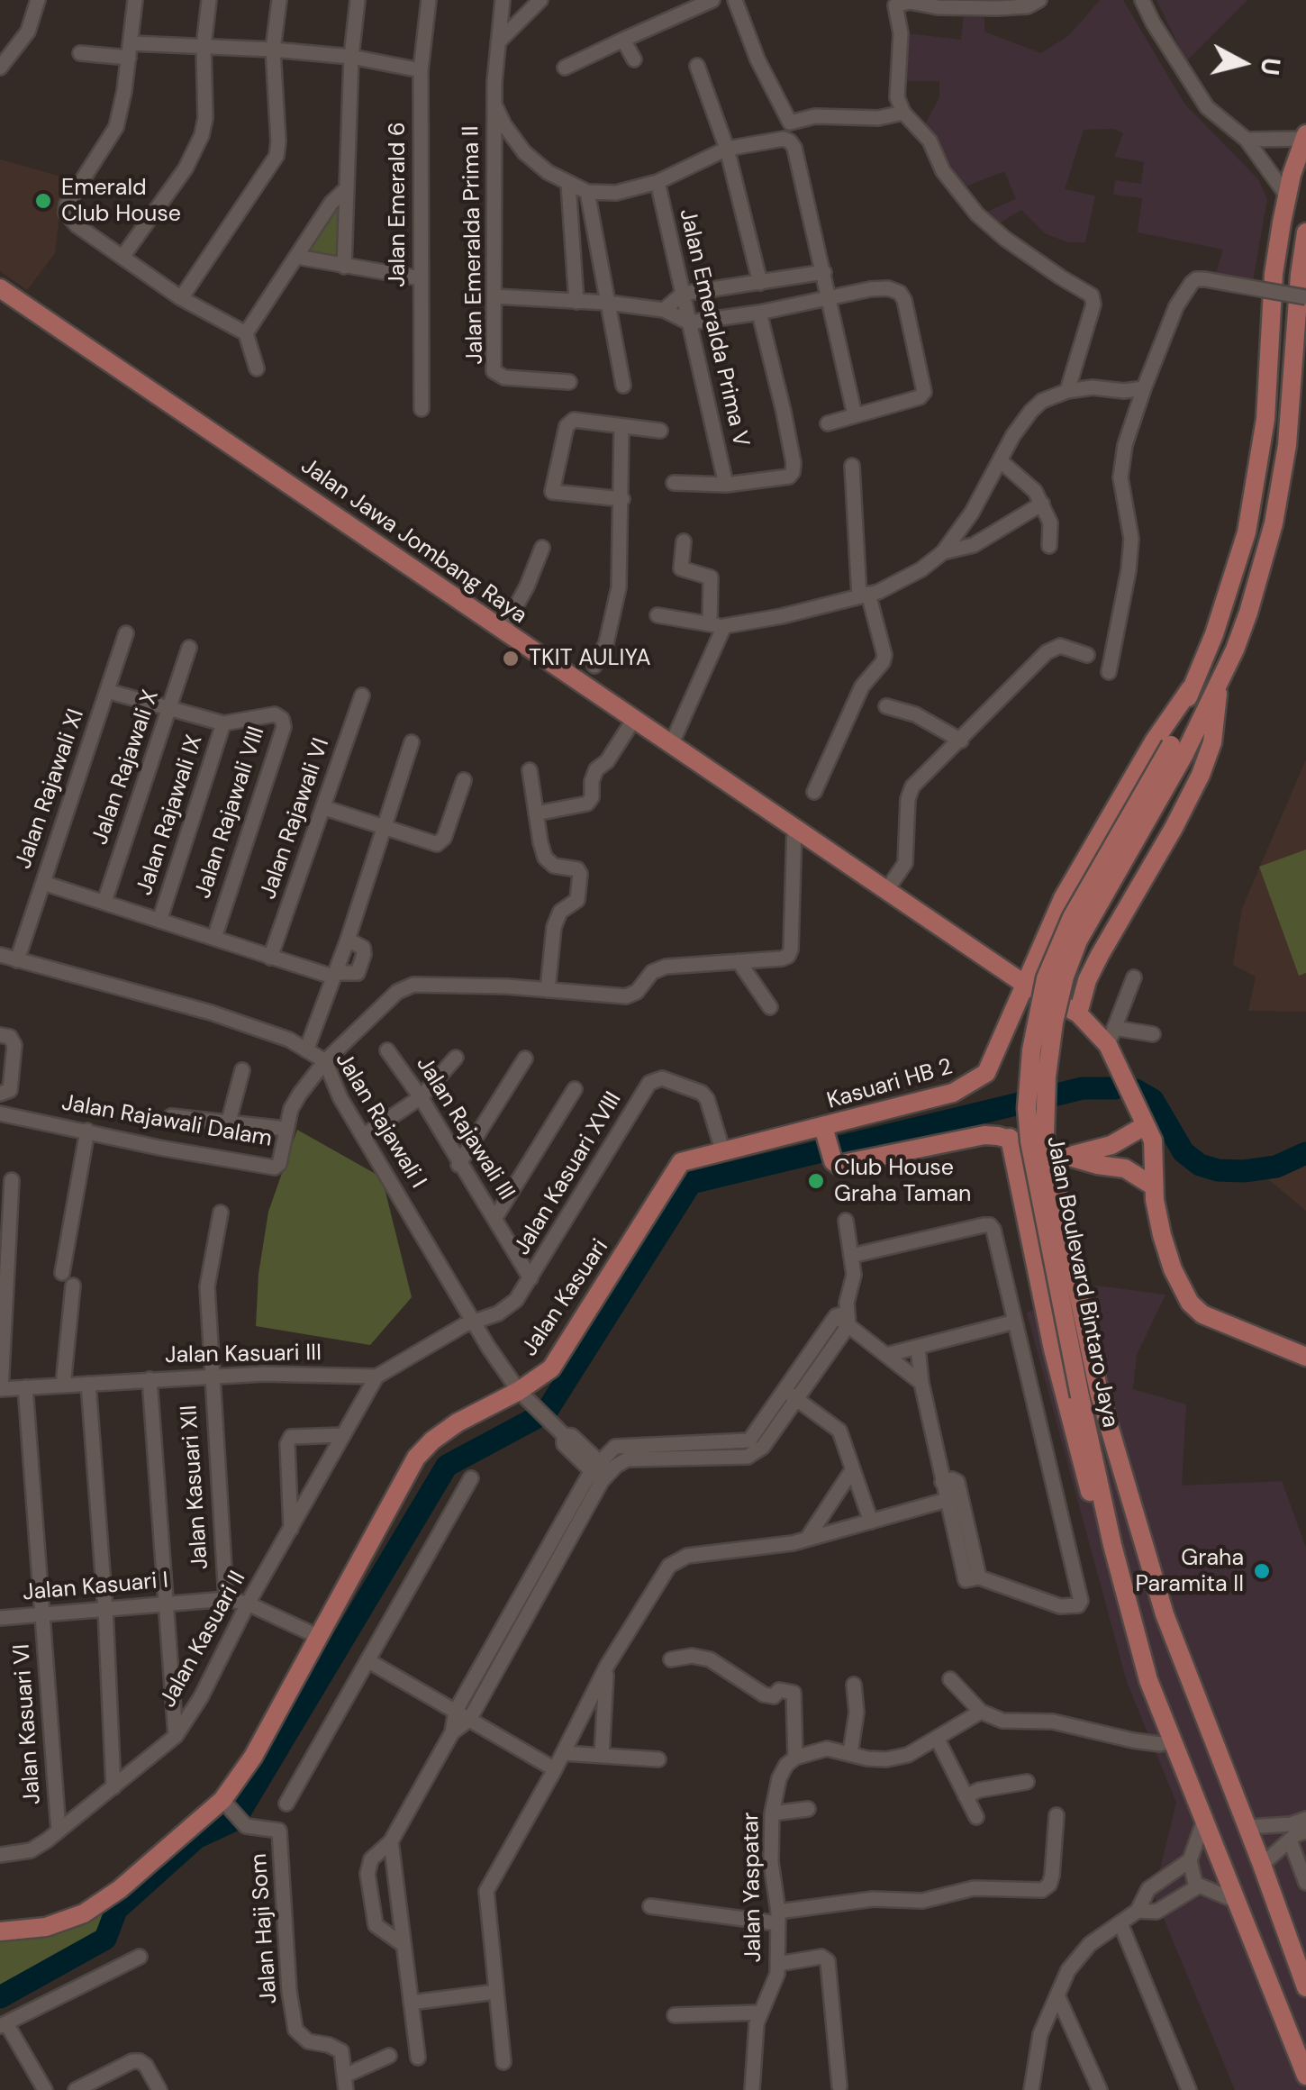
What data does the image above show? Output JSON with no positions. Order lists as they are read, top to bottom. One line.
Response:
{"streets":{"main road":["Jalan Jawa Jombang Raya","Kasuari HB 2","Jalan Boulevard Bintaro Jaya","Jalan Kasuari"],"street":["Jalan Emerald 6","Jalan Emeralda Prima II","Jalan Emeralda Prima V","Jalan Rajawali X","Jalan Rajawali XI","Jalan Rajawali VIII","Jalan Rajawali IX","Jalan Rajawali VI","Jalan Rajawali I","Jalan Rajawali Dalam","Jalan Rajawali III","Jalan Kasuari XVIII","Jalan Kasuari III","Jalan Kasuari XII","Jalan Kasuari I","Jalan Kasuari II","Jalan Kasuari VI","Jalan Yaspatar","Jalan Haji Som"]},"crossings":[["Jalan Jawa Jombang Raya","Kasuari HB 2"],["Jalan Jawa Jombang Raya","Jalan Rajawali Dalam"],["Jalan Rajawali X","Jalan Rajawali VIII"],["Jalan Rajawali XI","Jalan Rajawali VIII"],["Jalan Rajawali XI","Jalan Rajawali I"],["Jalan Rajawali VIII","Jalan Rajawali IX"],["Kasuari HB 2","Jalan Boulevard Bintaro Jaya"],["Kasuari HB 2","Jalan Kasuari"],["Jalan Rajawali I","Jalan Rajawali Dalam"],["Jalan Rajawali I","Jalan Kasuari XVIII"],["Jalan Rajawali I","Jalan Kasuari"],["Jalan Rajawali III","Jalan Kasuari XVIII"],["Jalan Kasuari XVIII","Jalan Kasuari"],["Jalan Kasuari","Jalan Haji Som"],["Jalan Kasuari III","Jalan Kasuari XII"],["Jalan Kasuari III","Jalan Kasuari II"],["Jalan Kasuari III","Jalan Kasuari VI"],["Jalan Kasuari XII","Jalan Kasuari I"],["Jalan Kasuari I","Jalan Kasuari II"],["Jalan Kasuari I","Jalan Kasuari VI"],["Jalan Kasuari II","Jalan Kasuari VI"]],"places":["Emerald Club House","TKIT AULIYA","Club House Graha Taman","Graha Paramita II"],"north":"right"}
